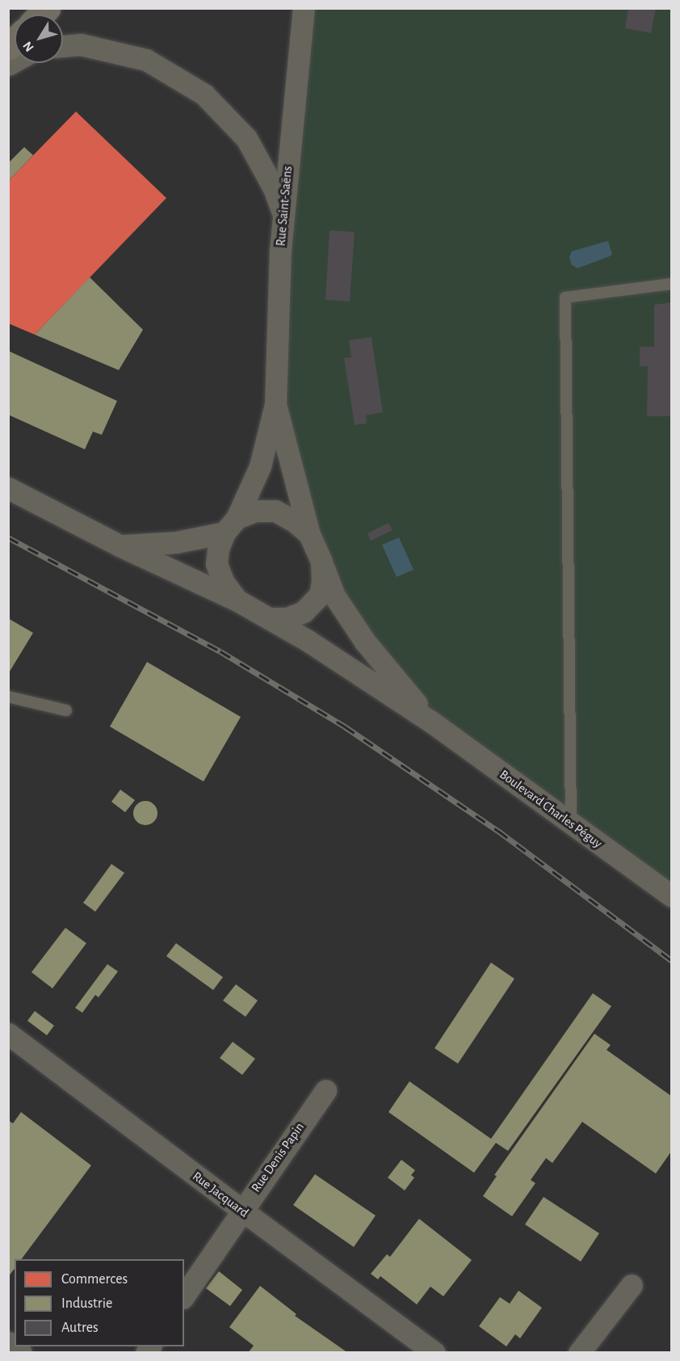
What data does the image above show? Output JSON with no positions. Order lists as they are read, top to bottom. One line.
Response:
{"streets":{"street":["Rue Saint-Saëns","Boulevard Charles Péguy","Rue Denis Papin","Rue Jacquard"]},"crossings":[["Rue Saint-Saëns","Boulevard Charles Péguy"],["Rue Denis Papin","Rue Jacquard"]],"legend":["Commerces","Industrie","Autres"],"north":"bottom left"}
